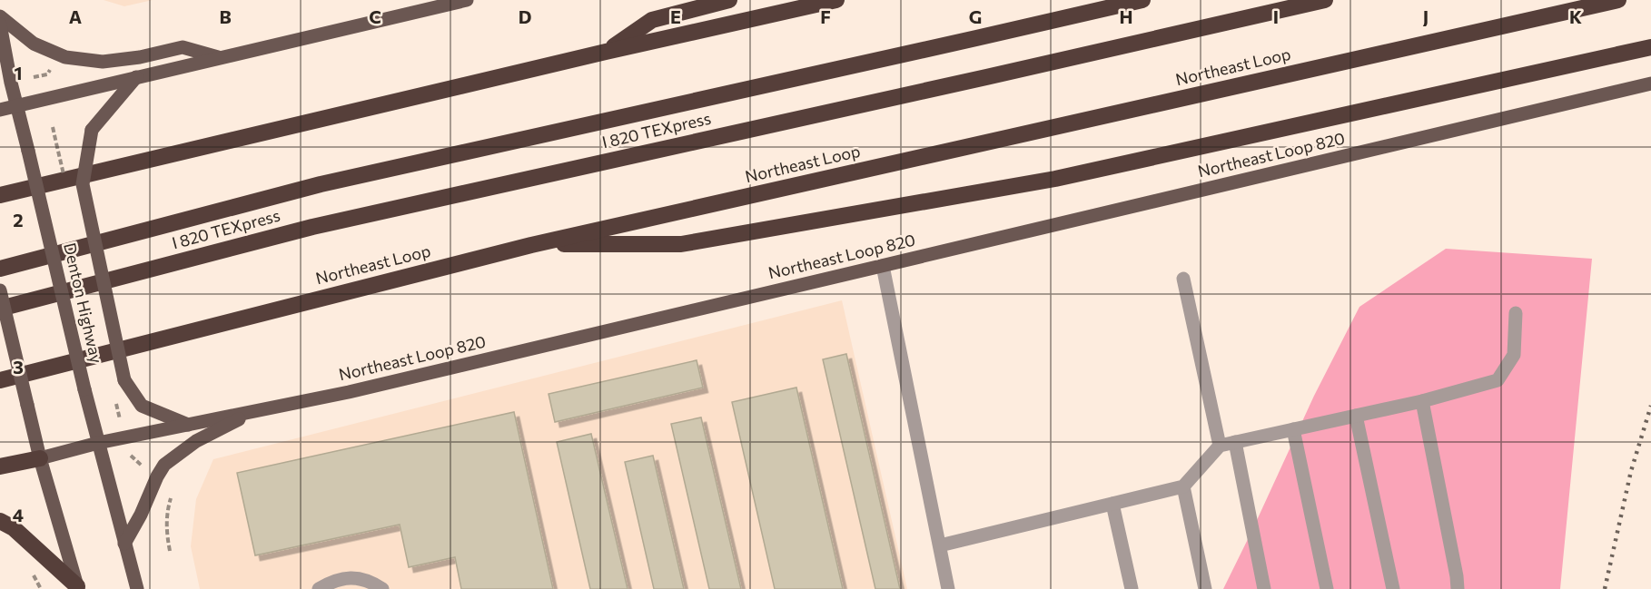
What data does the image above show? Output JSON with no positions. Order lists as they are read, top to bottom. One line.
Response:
{"streets":{"highway":["Northeast Loop","I 820 TEXpress"],"main road":["Northeast Loop 820","Denton Highway"]},"crossings":[["Northeast Loop 820","Denton Highway"]],"grid":{"columns":["A","B","C","D","E","F","G","H","I","J","K"],"rows":["1","2","3","4"]}}
